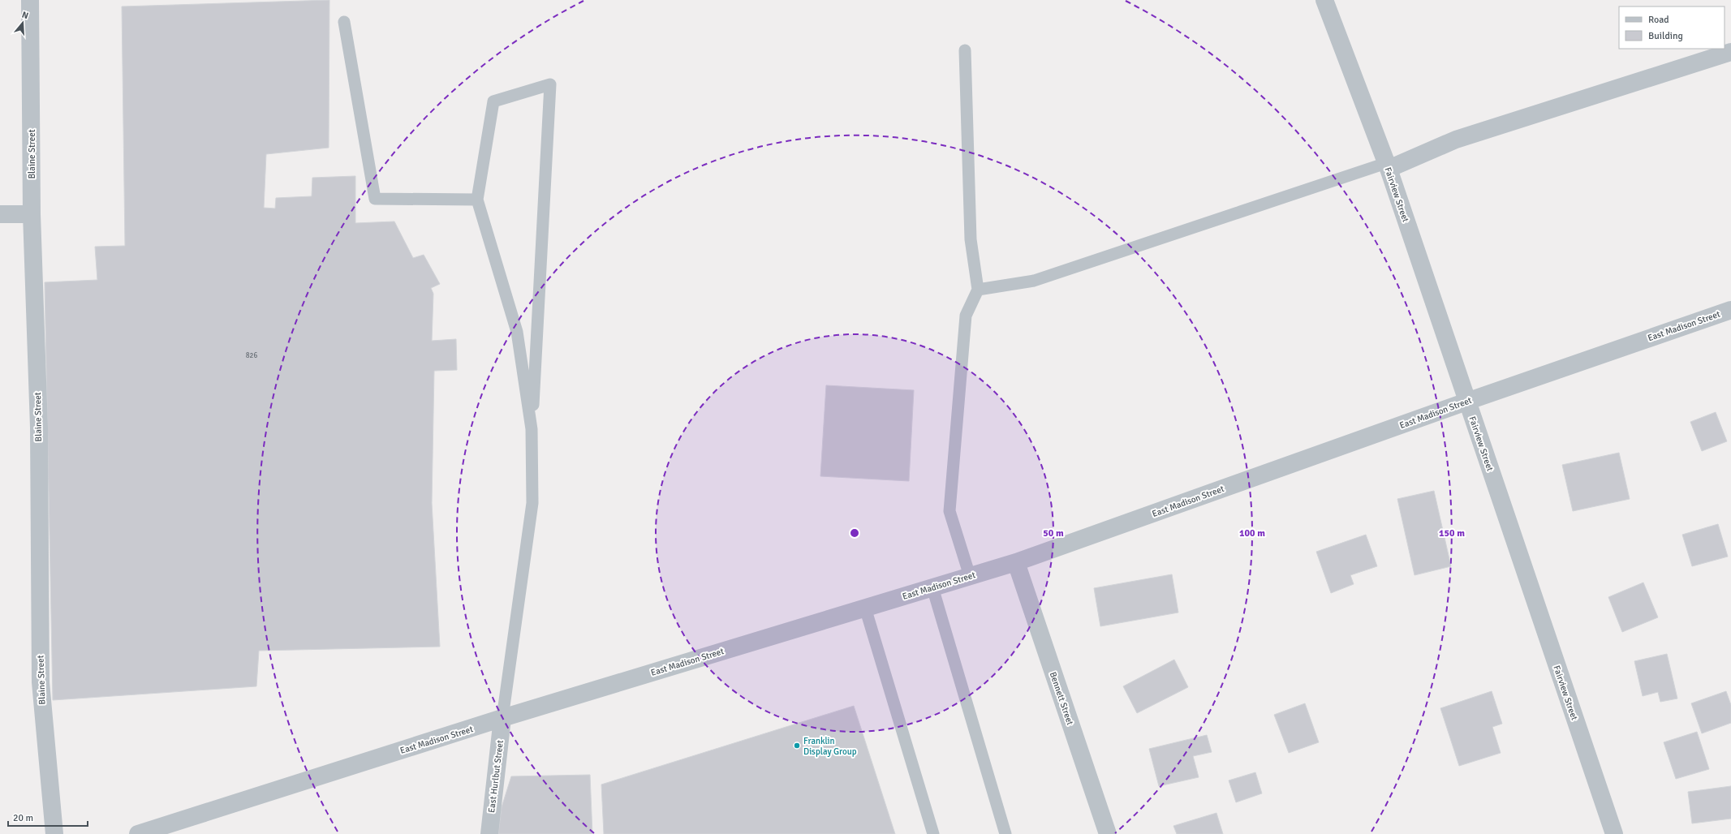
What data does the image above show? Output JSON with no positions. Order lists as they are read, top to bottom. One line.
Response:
{"streets":{"street":["Blaine Street","Fairview Street","East Madison Street","Bennett Street","East Hurlbut Street"]},"crossings":[["Fairview Street","East Madison Street"],["East Madison Street","Bennett Street"],["East Madison Street","East Hurlbut Street"]],"places":["Franklin Display Group"],"house_numbers":["826"],"legend":["Road","Building"],"scale_bar":"20 m","north":"top","rings":["50 m","100 m","150 m"]}
